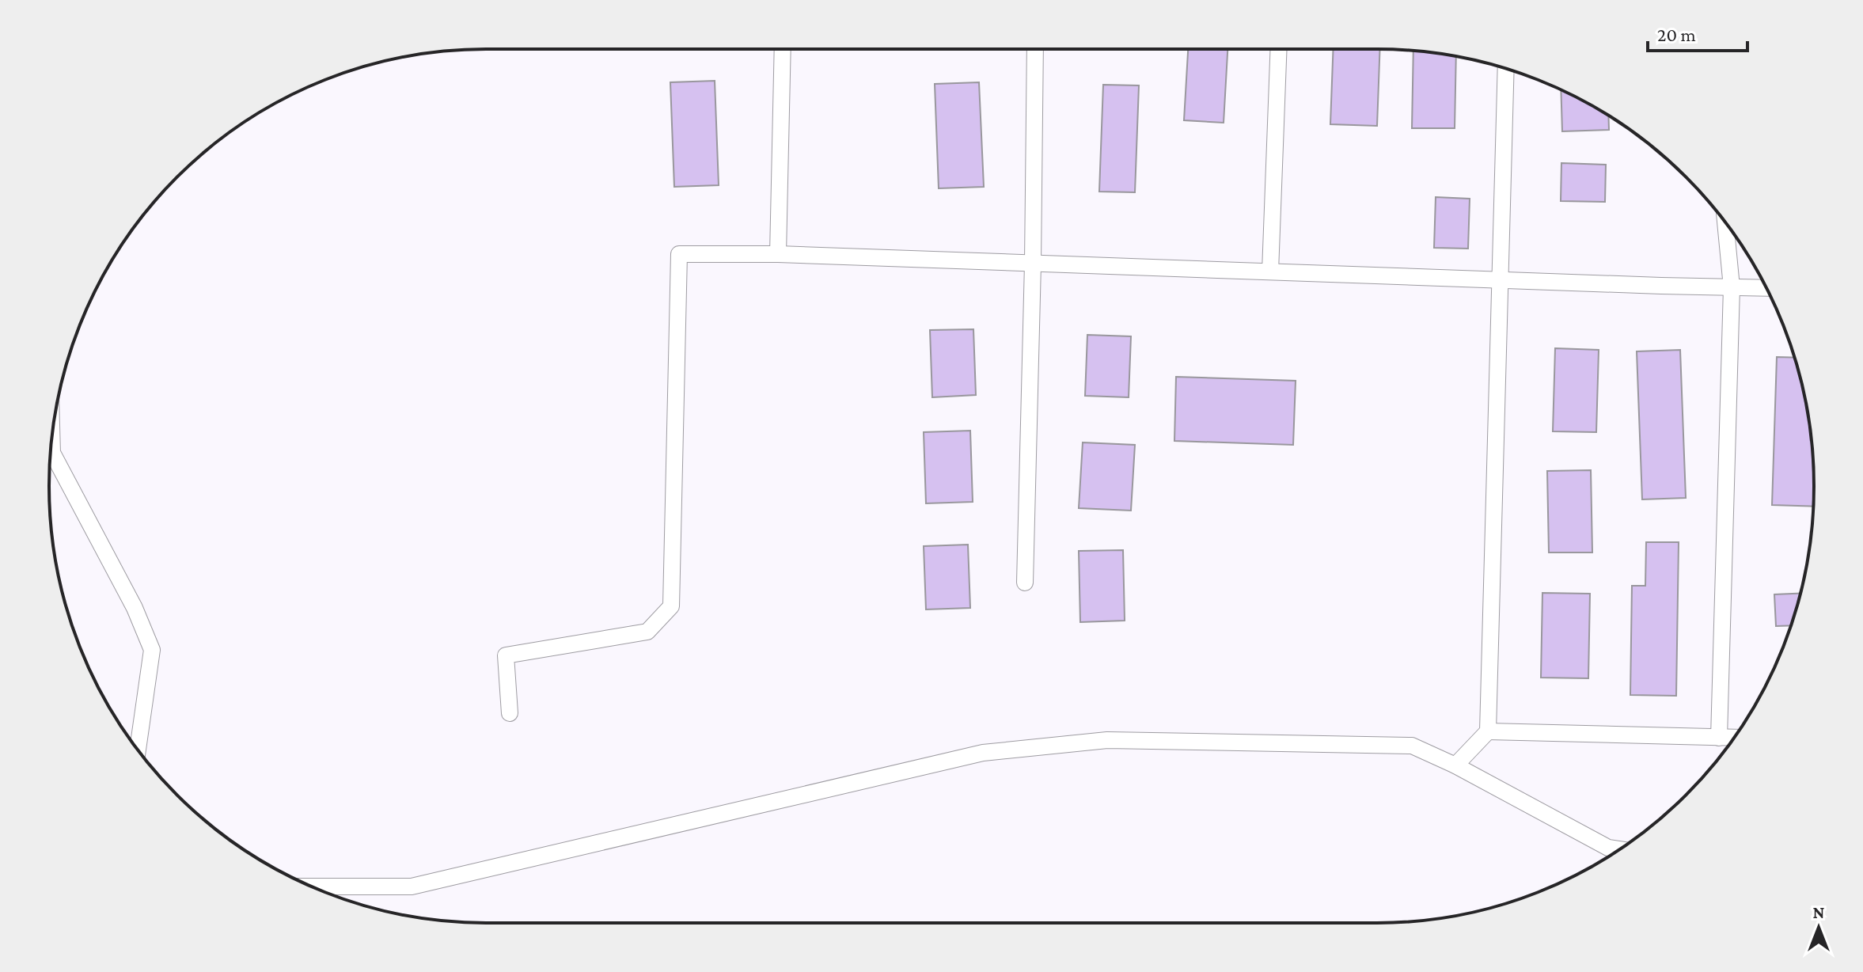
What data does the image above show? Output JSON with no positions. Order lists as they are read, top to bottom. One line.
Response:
{"scale_bar":"20 m","north":"top"}
